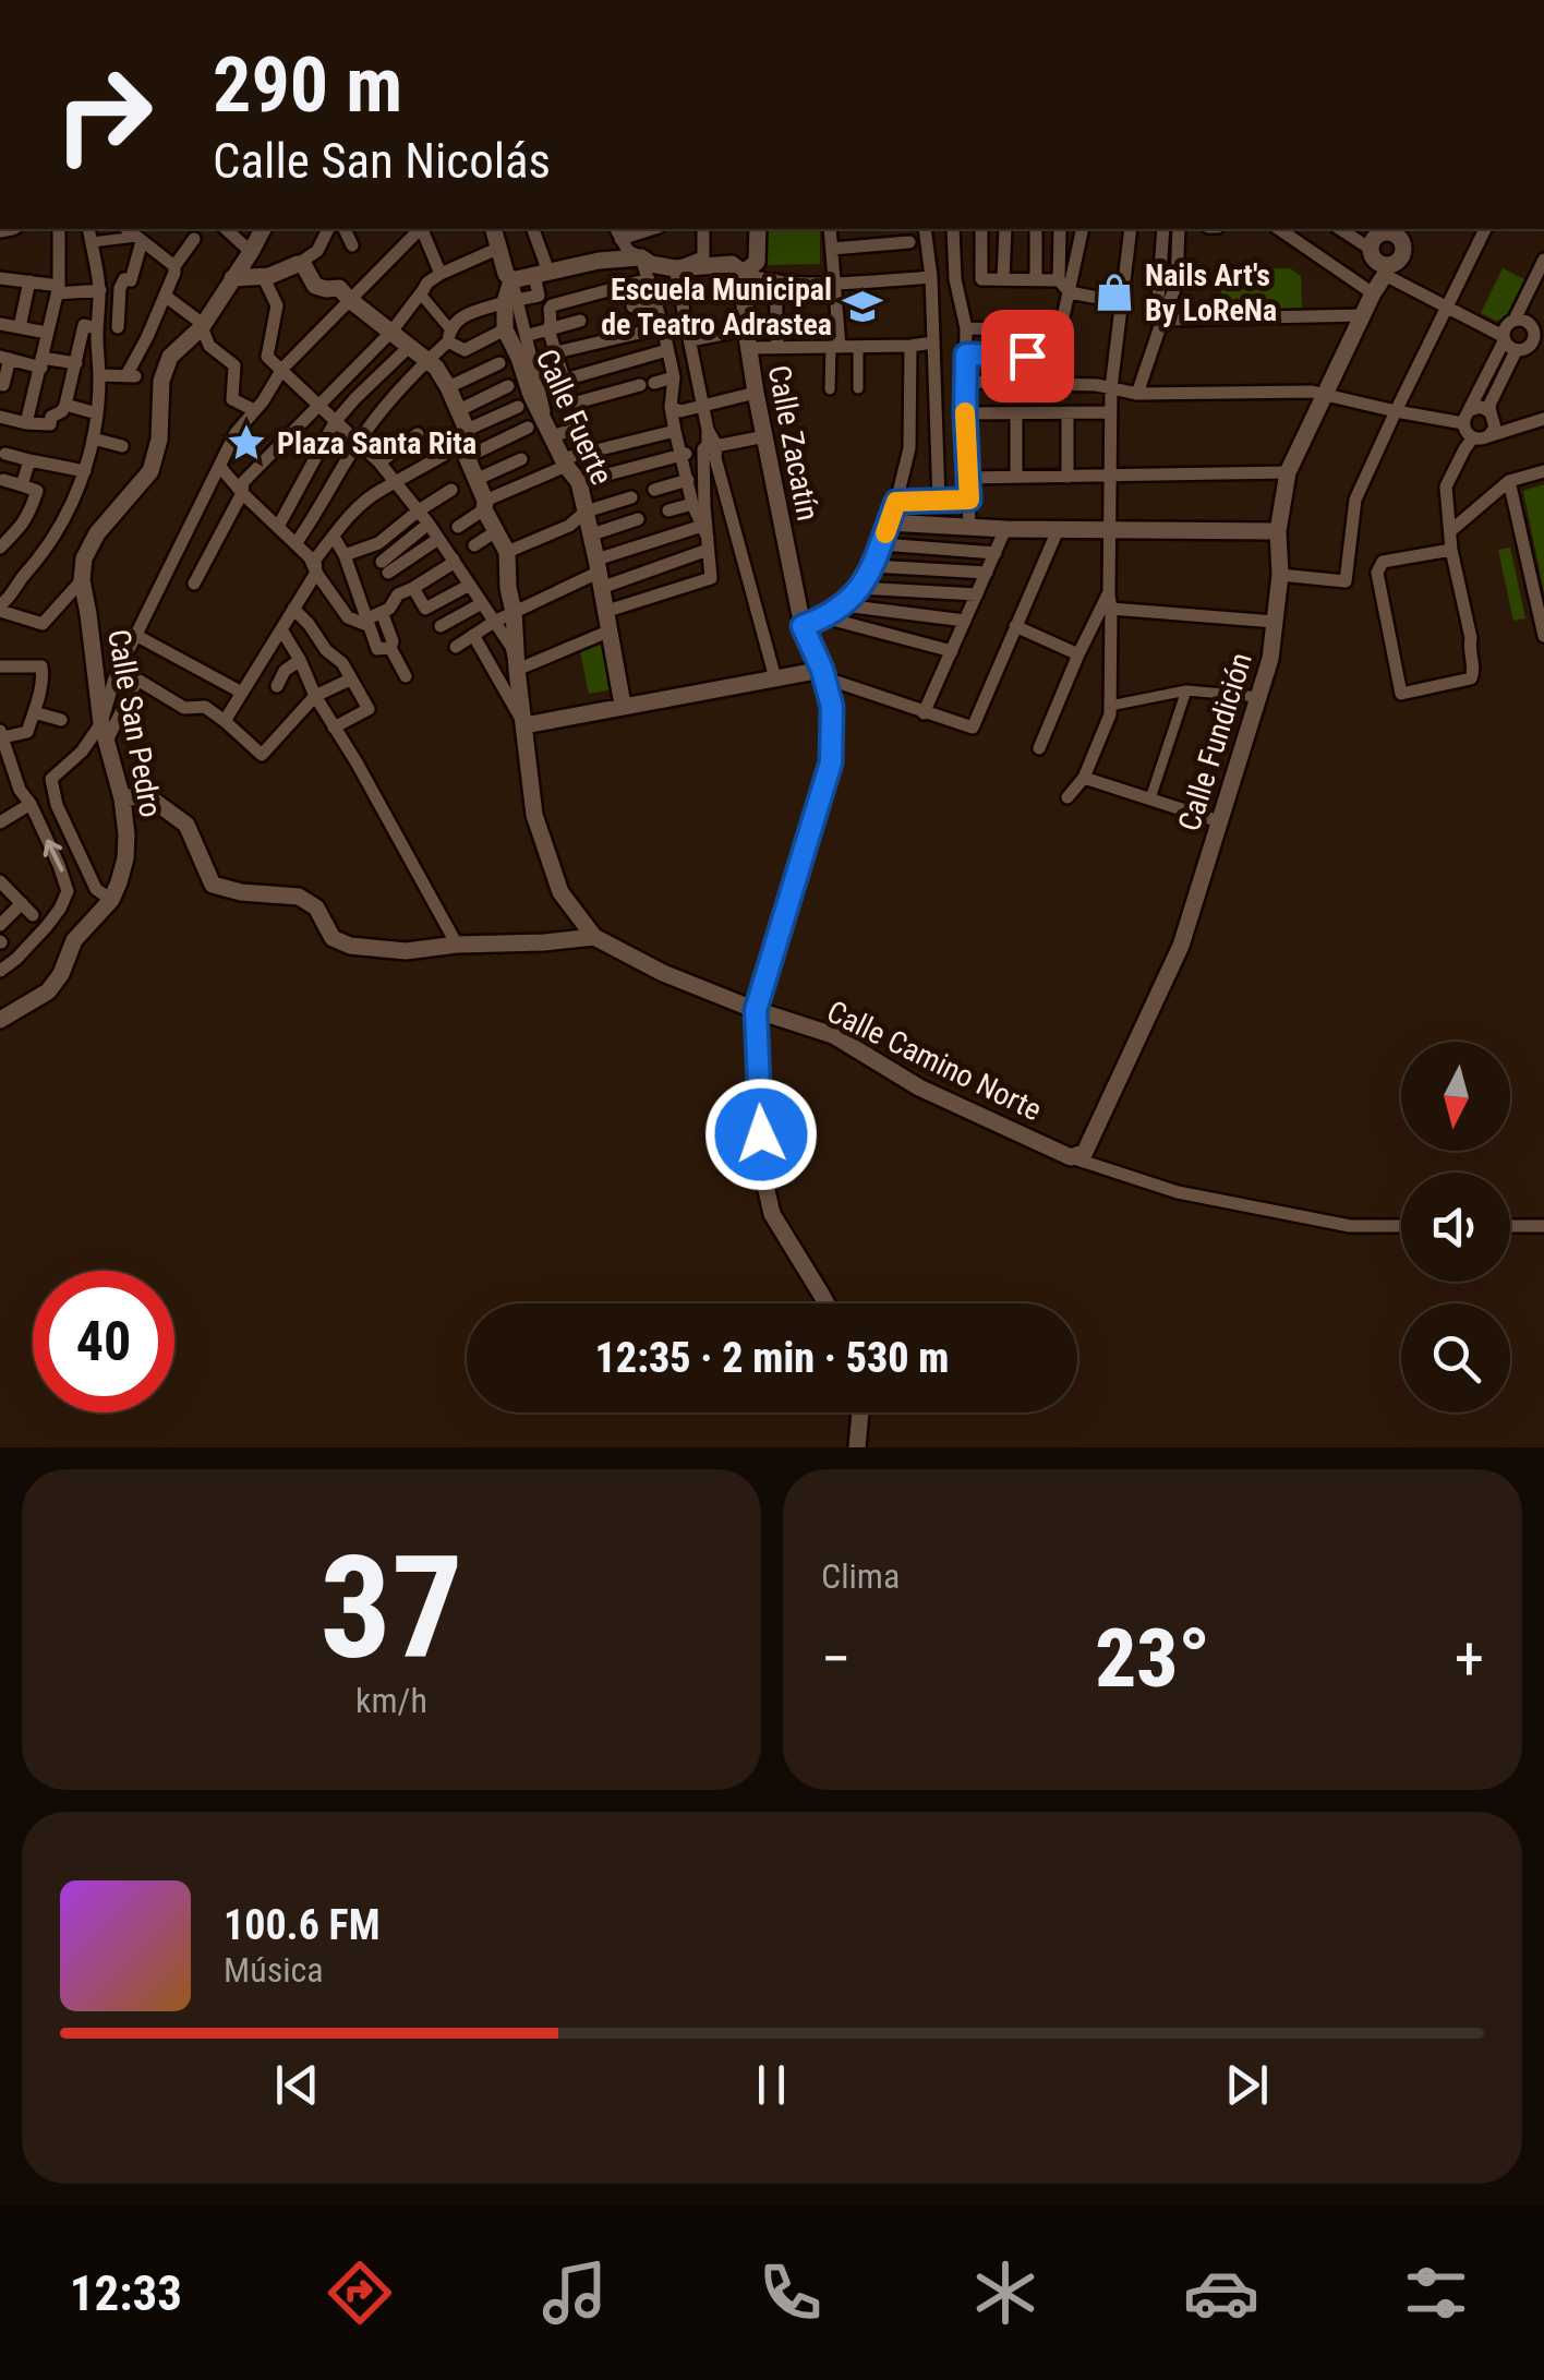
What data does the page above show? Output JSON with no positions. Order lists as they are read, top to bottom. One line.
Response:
{"streets":{"street":["Calle Fuerte","Calle Zacatín","Calle San Pedro","Calle Fundición","Calle Camino Norte"]},"crossings":[["Calle Zacatín","Calle Camino Norte"],["Calle Fundición","Calle Camino Norte"]],"places":{"shop":["Nails Art's By LoReNa"],"school or university":["Escuela Municipal de Teatro Adrastea"],"place":["Plaza Santa Rita"]},"north":"bottom","page":{"turn":["290 m","Calle San Nicolás"],"limit":"40","trip":"12:35 · 2 min · 530 m","tile":[["37","km/h"],"Clima"],"heat":["−","23°","+"],"song":["100.6 FM","Música"],"tabs":"12:33"}}
